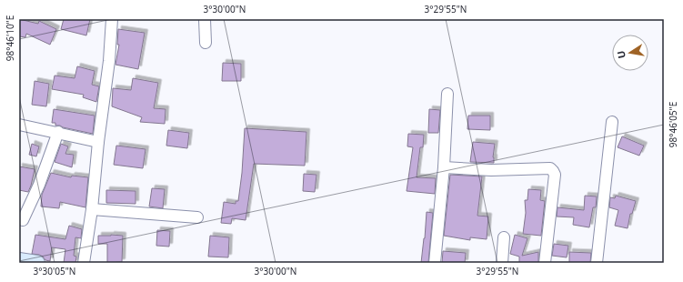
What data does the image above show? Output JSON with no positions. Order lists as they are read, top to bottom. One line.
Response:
{"north":"left","coordinates":["3°30'00\"N","3°29'55\"N","98°46'10\"E","98°46'05\"E","3°30'05\"N"]}
